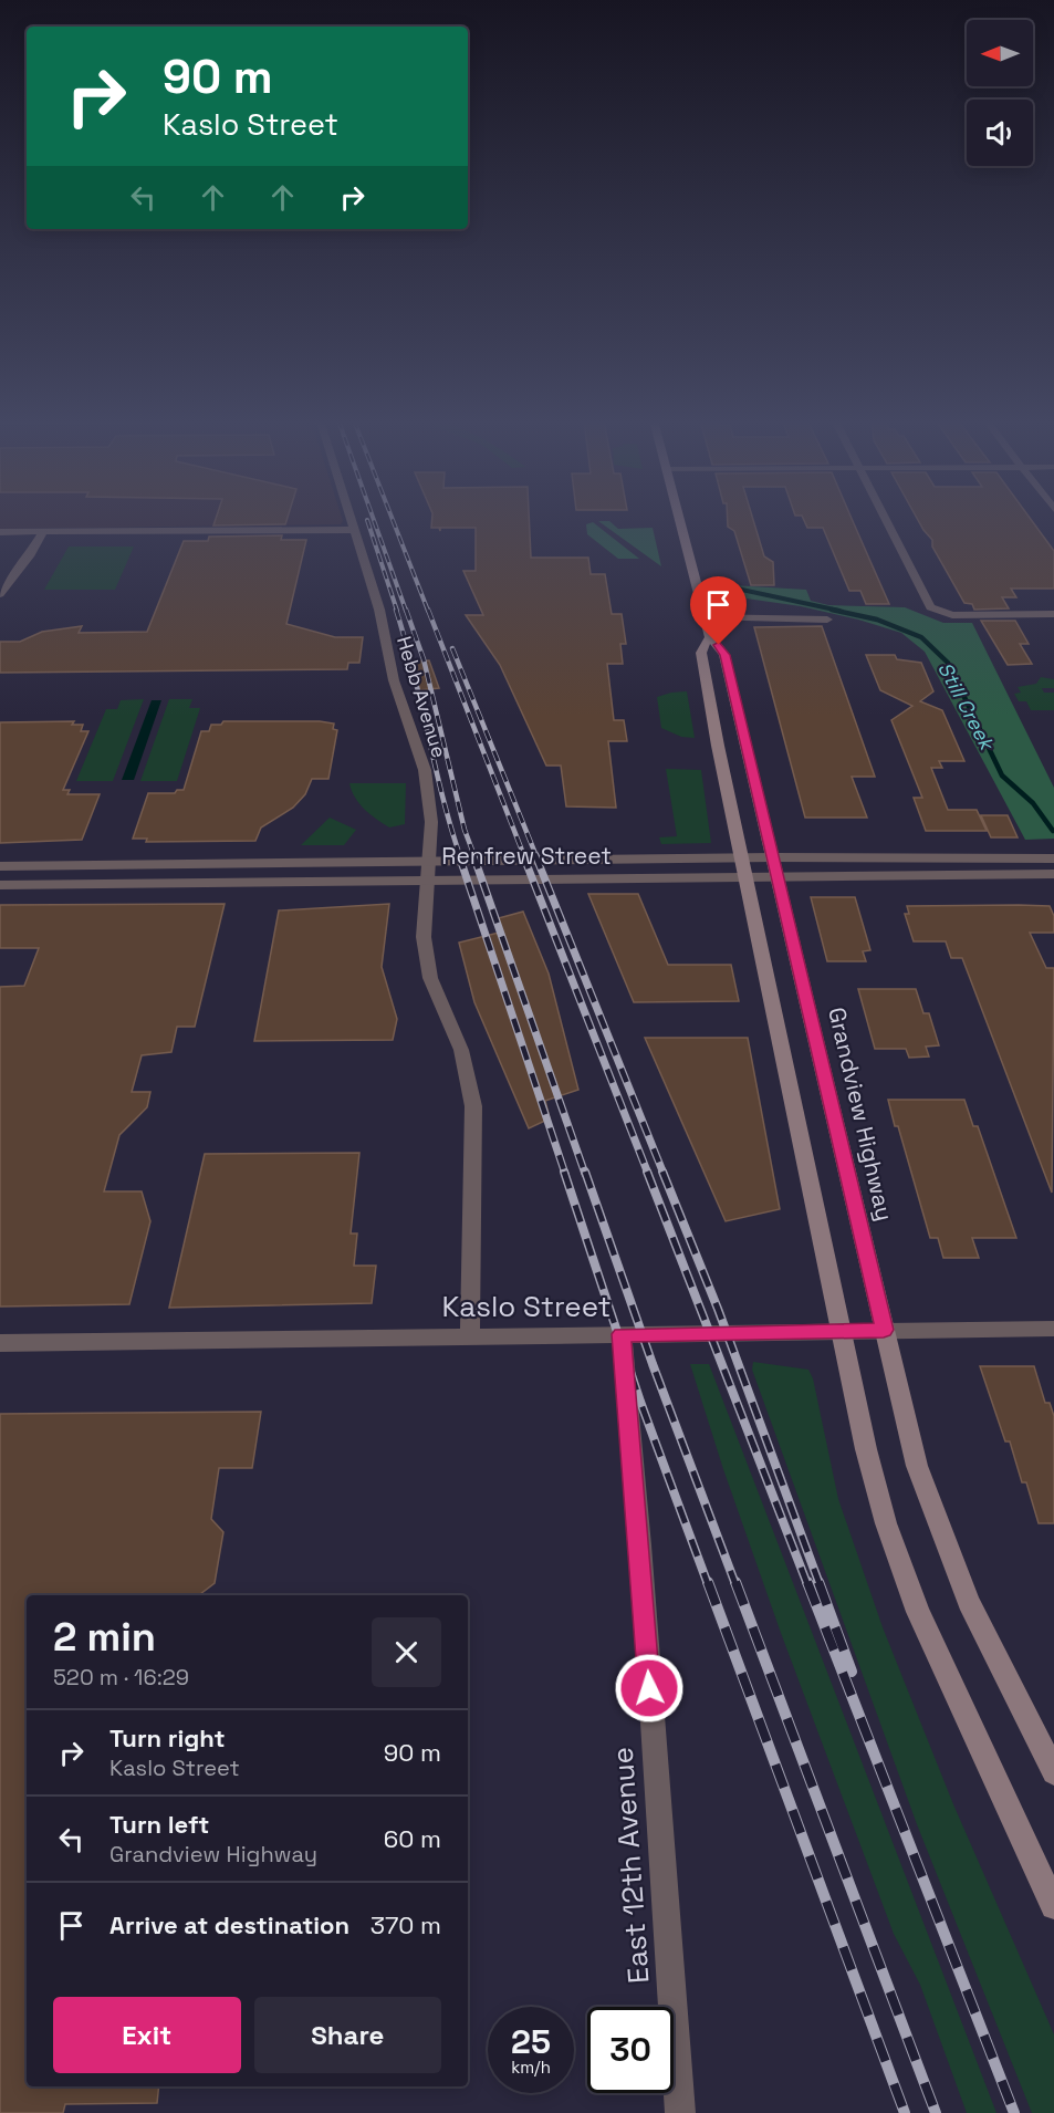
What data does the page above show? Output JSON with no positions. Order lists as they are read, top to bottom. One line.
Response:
{"streets":{"main road":["Grandview Highway"],"street":["Hebb Avenue","Renfrew Street","Kaslo Street","East 12th Avenue"]},"crossings":[["Hebb Avenue","Renfrew Street"],["Renfrew Street","Grandview Highway"],["Grandview Highway","Kaslo Street"],["Kaslo Street","East 12th Avenue"]],"water":["Still Creek"],"north":"left","page":{"turn":["90 m","Kaslo Street"],"heading":["2 min","520 m · 16:29"],"list":[{"name":"Turn right","note":"Kaslo Street","value":"90 m"},{"name":"Turn left","note":"Grandview Highway","value":"60 m"},{"name":"Arrive at destination","value":"370 m"}],"buttons":["Exit","Share"],"speed":"25 km/h","limit":"30"}}
